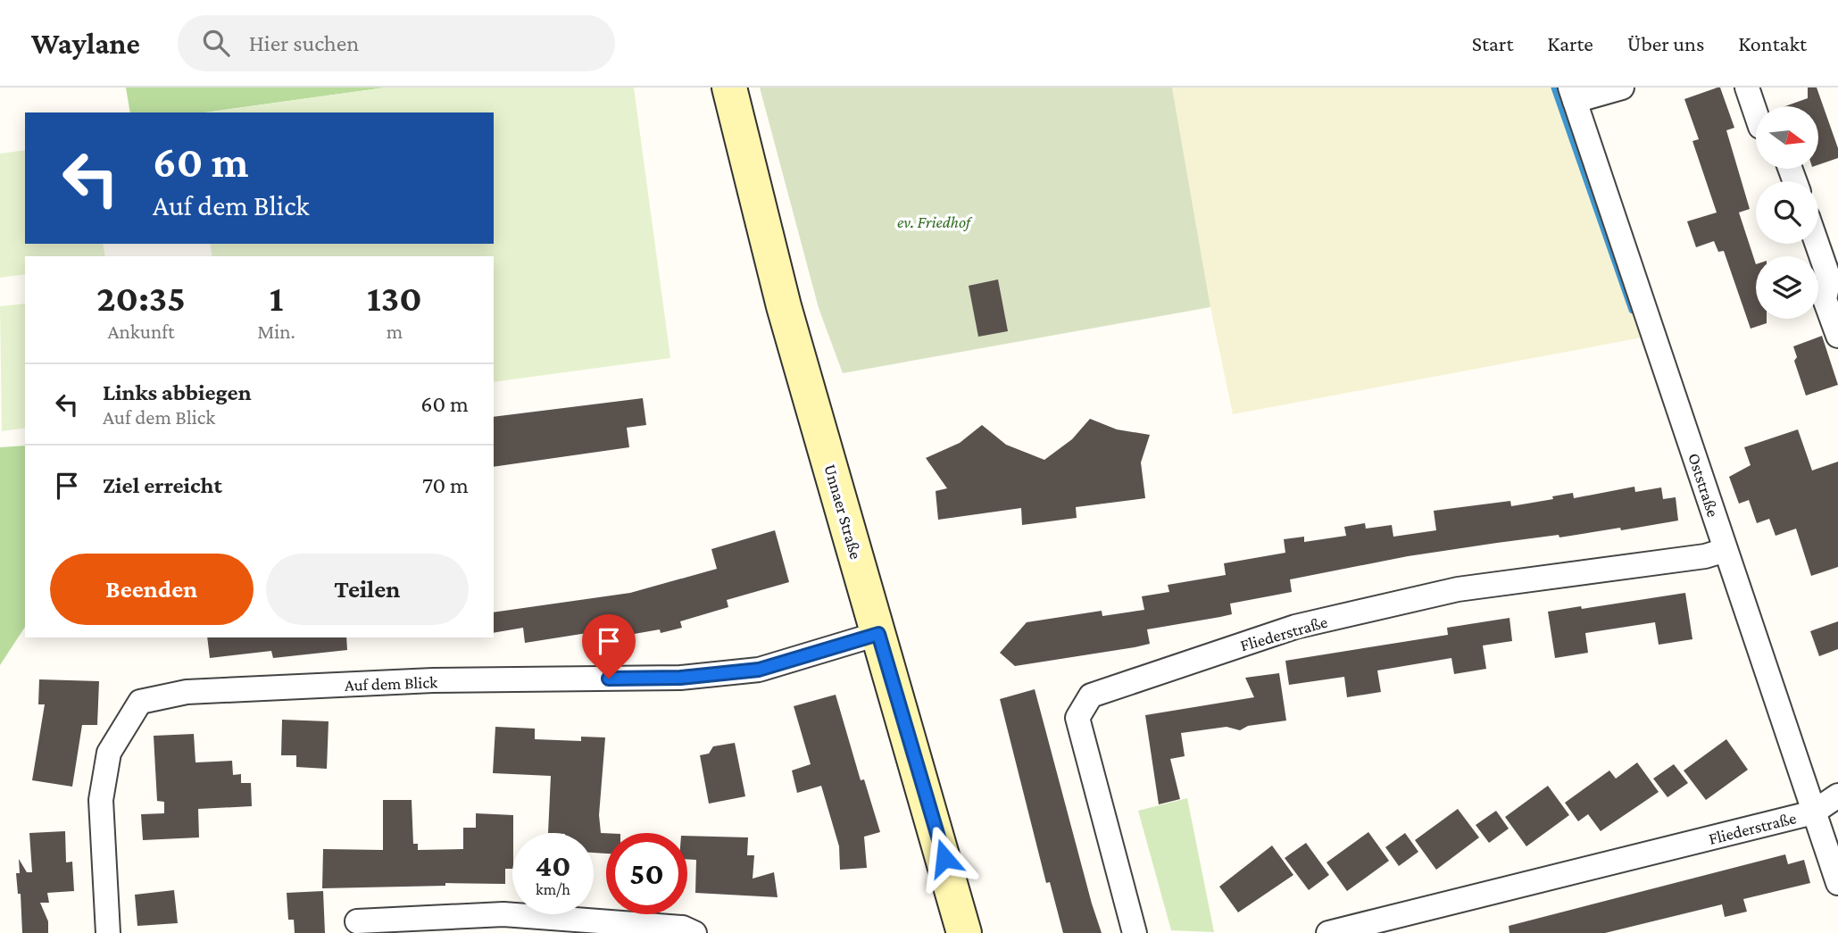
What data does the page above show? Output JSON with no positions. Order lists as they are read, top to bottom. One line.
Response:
{"streets":{"main road":["Unnaer Straße"],"street":["Oststraße","Fliederstraße","Auf dem Blick"]},"crossings":[["Oststraße","Fliederstraße"],["Unnaer Straße","Auf dem Blick"]],"parks":["ev. Friedhof"],"north":"right","page":{"header":"Waylane","search":"Hier suchen","nav":["Start","Karte","Über uns","Kontakt"],"turn":["60 m","Auf dem Blick"],"eta":["20:35","Ankunft","1","Min.","130","m"],"list":[{"name":"Links abbiegen","note":"Auf dem Blick","value":"60 m"},{"name":"Ziel erreicht","value":"70 m"}],"buttons":["Beenden","Teilen"],"speed":"40 km/h","limit":"50"}}
